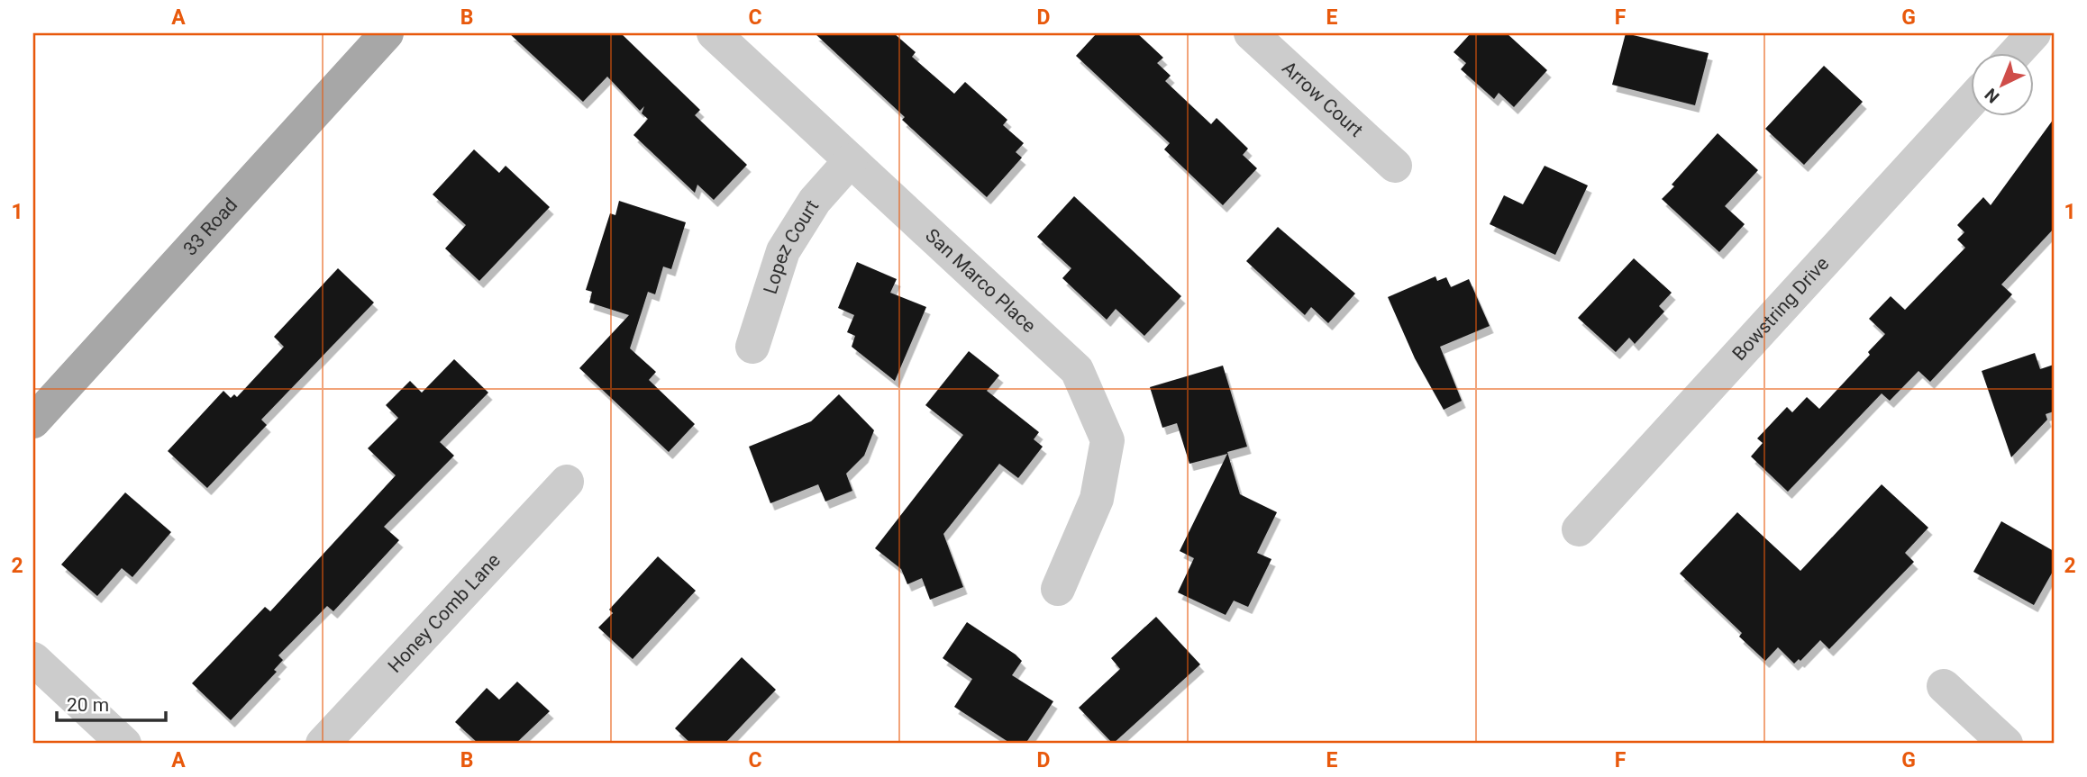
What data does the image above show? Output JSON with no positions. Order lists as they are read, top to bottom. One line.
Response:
{"streets":{"main road":["33 Road"],"street":["Arrow Court","Lopez Court","San Marco Place","Bowstring Drive","Honey Comb Lane"]},"crossings":[["Lopez Court","San Marco Place"]],"scale_bar":"20 m","north":"bottom left","grid":{"columns":["A","B","C","D","E","F","G"],"rows":["1","2"]}}
